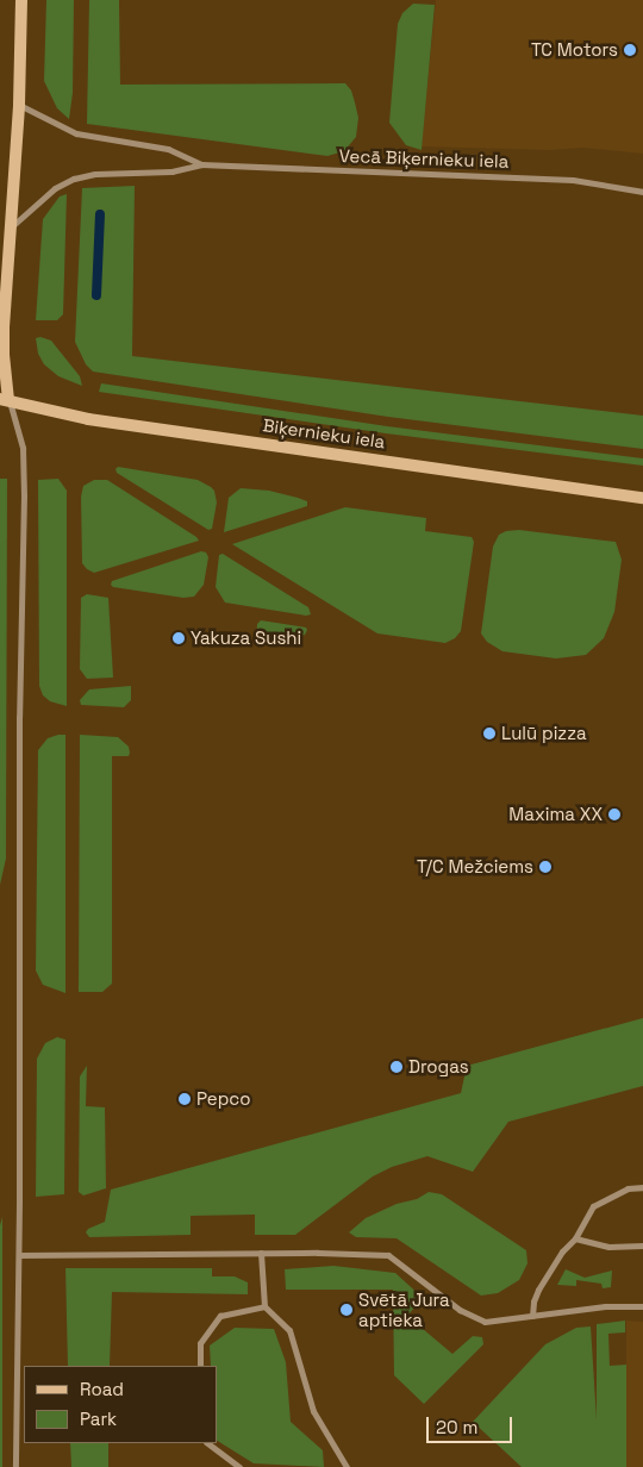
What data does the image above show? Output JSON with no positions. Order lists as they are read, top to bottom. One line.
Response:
{"streets":{"main road":["Biķernieku iela"],"street":["Vecā Biķernieku iela"]},"places":["TC Motors","Yakuza Sushi","Lulū pizza","Maxima XX","T/C Mežciems","Drogas","Pepco","Svētā Jura aptieka"],"legend":["Road","Park"],"scale_bar":"20 m"}
